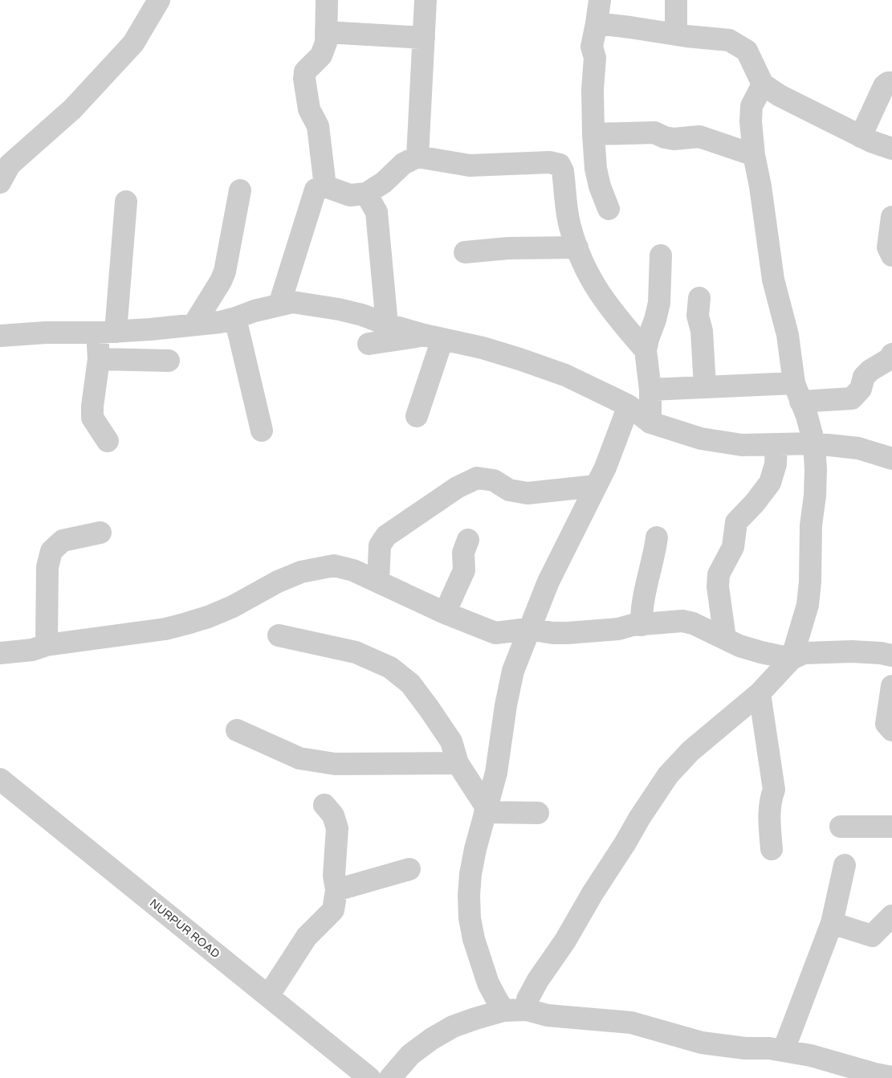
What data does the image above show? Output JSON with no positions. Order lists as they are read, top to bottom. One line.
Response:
{"streets":{"street":["NURPUR ROAD"]}}
